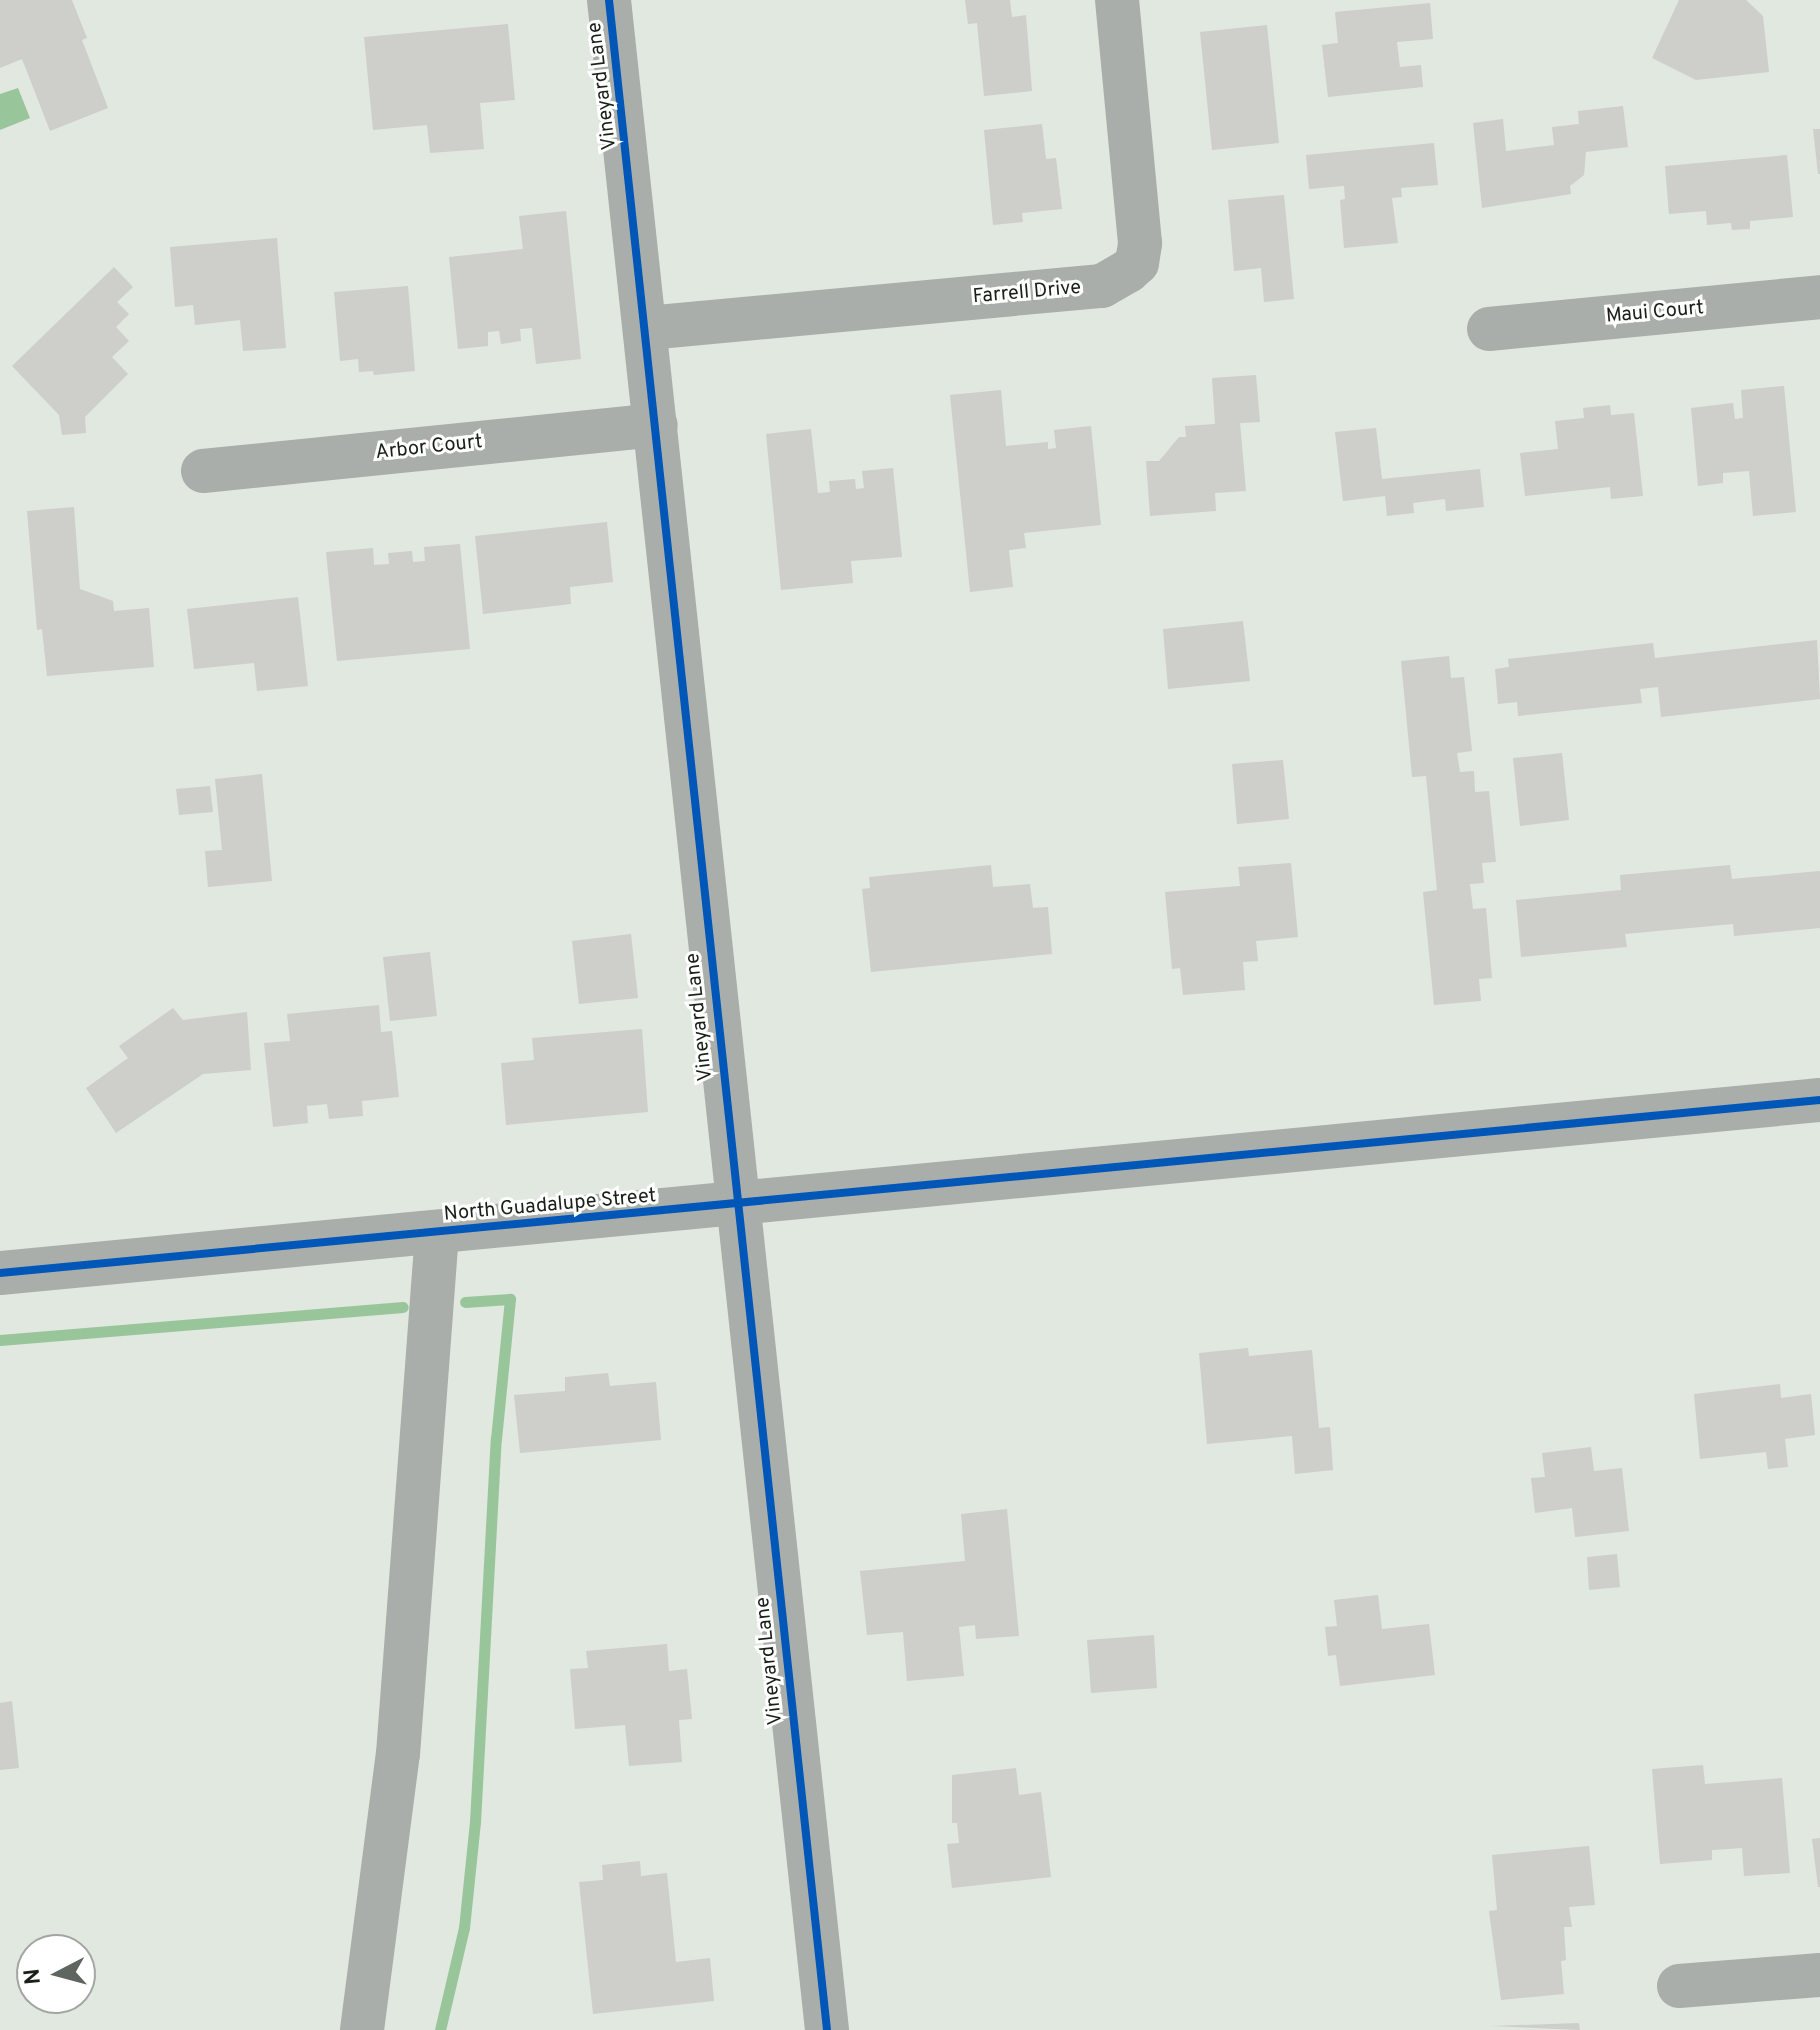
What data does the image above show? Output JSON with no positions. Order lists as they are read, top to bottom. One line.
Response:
{"streets":{"street":["Vineyard Lane","Farrell Drive","Maui Court","Arbor Court","North Guadalupe Street"]},"crossings":[["Vineyard Lane","Farrell Drive"],["Vineyard Lane","Arbor Court"],["Vineyard Lane","North Guadalupe Street"]],"north":"left"}
